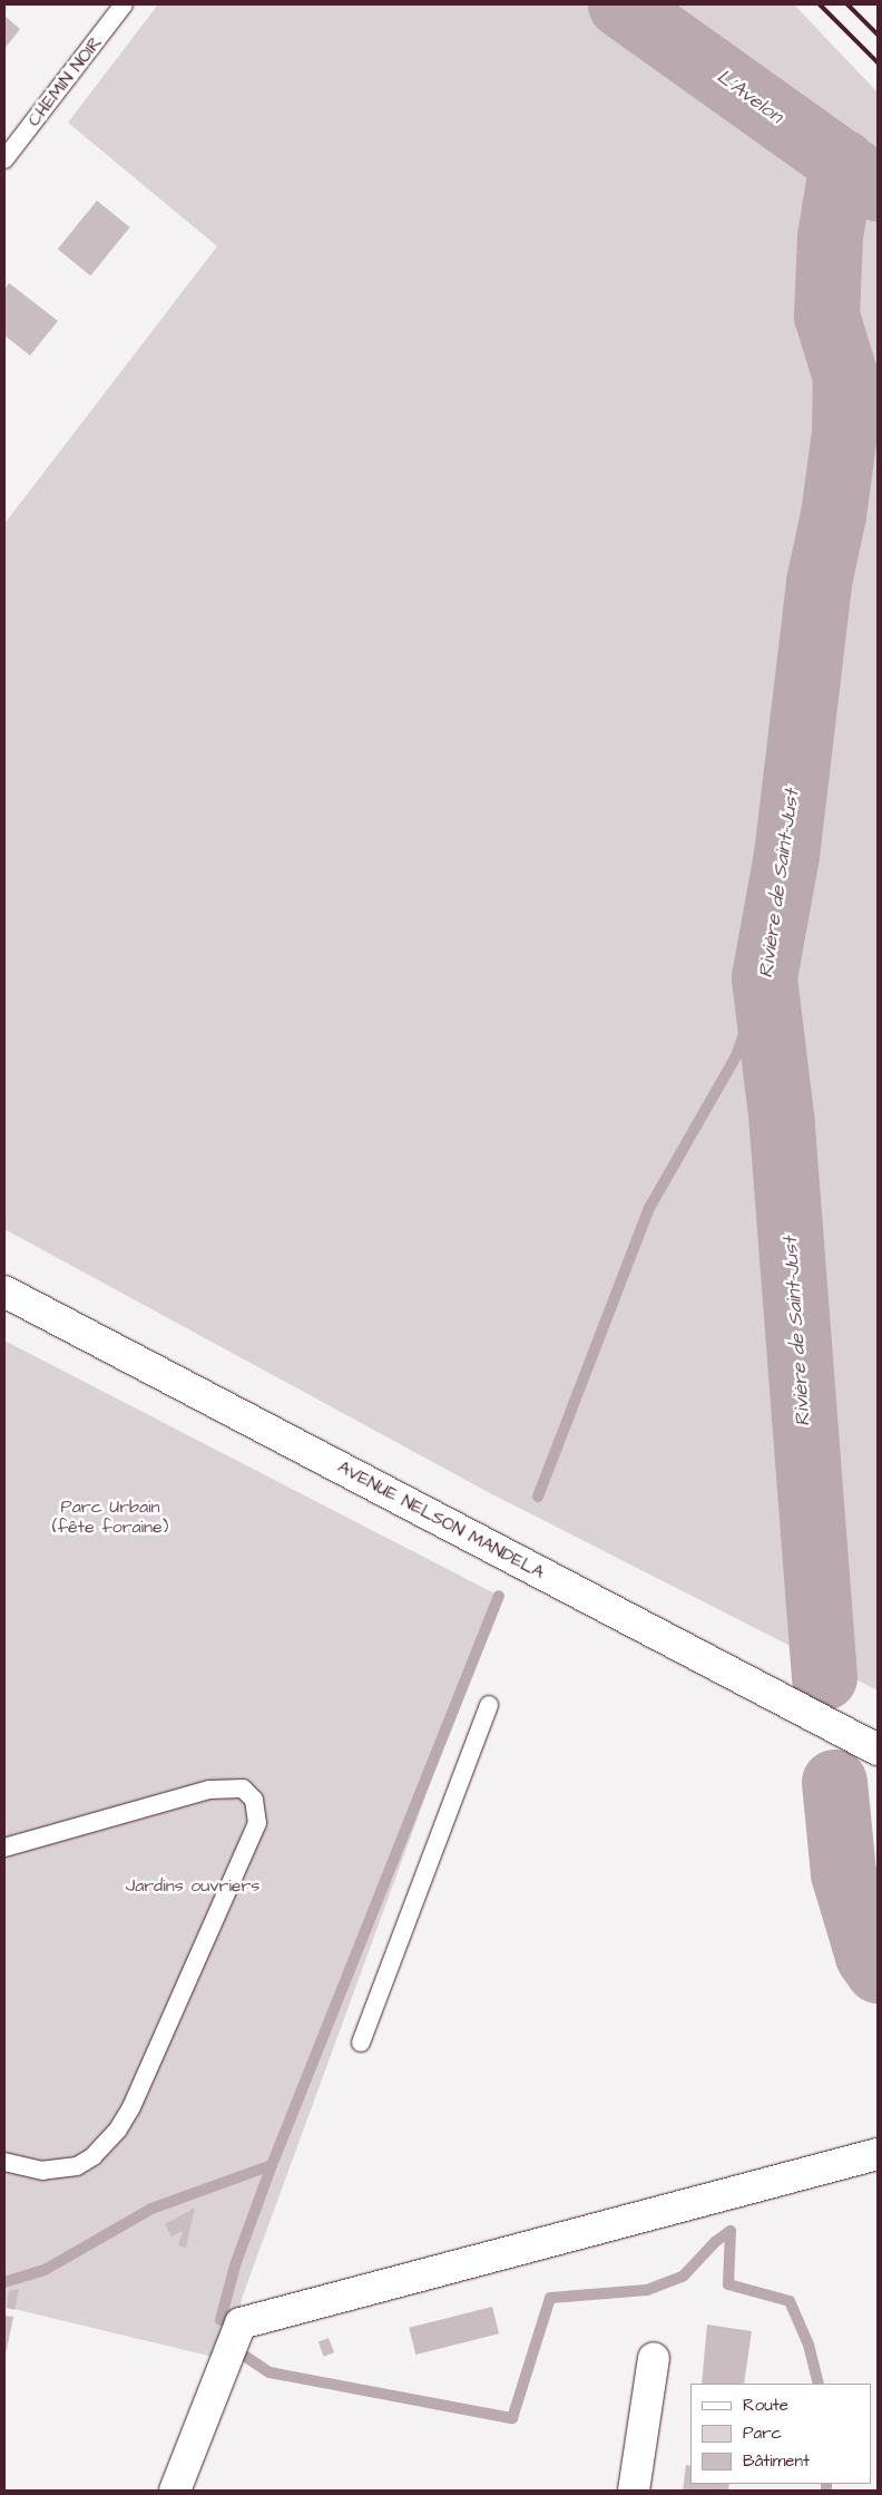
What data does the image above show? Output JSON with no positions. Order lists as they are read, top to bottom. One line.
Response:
{"streets":{"street":["AVENUE NELSON MANDELA"],"lane":["CHEMIN NOIR"]},"water":["L'Avelon","Rivière de Saint-Just"],"parks":["Parc Urbain (fête foraine)","Jardins ouvriers"],"legend":["Route","Parc","Bâtiment"]}
